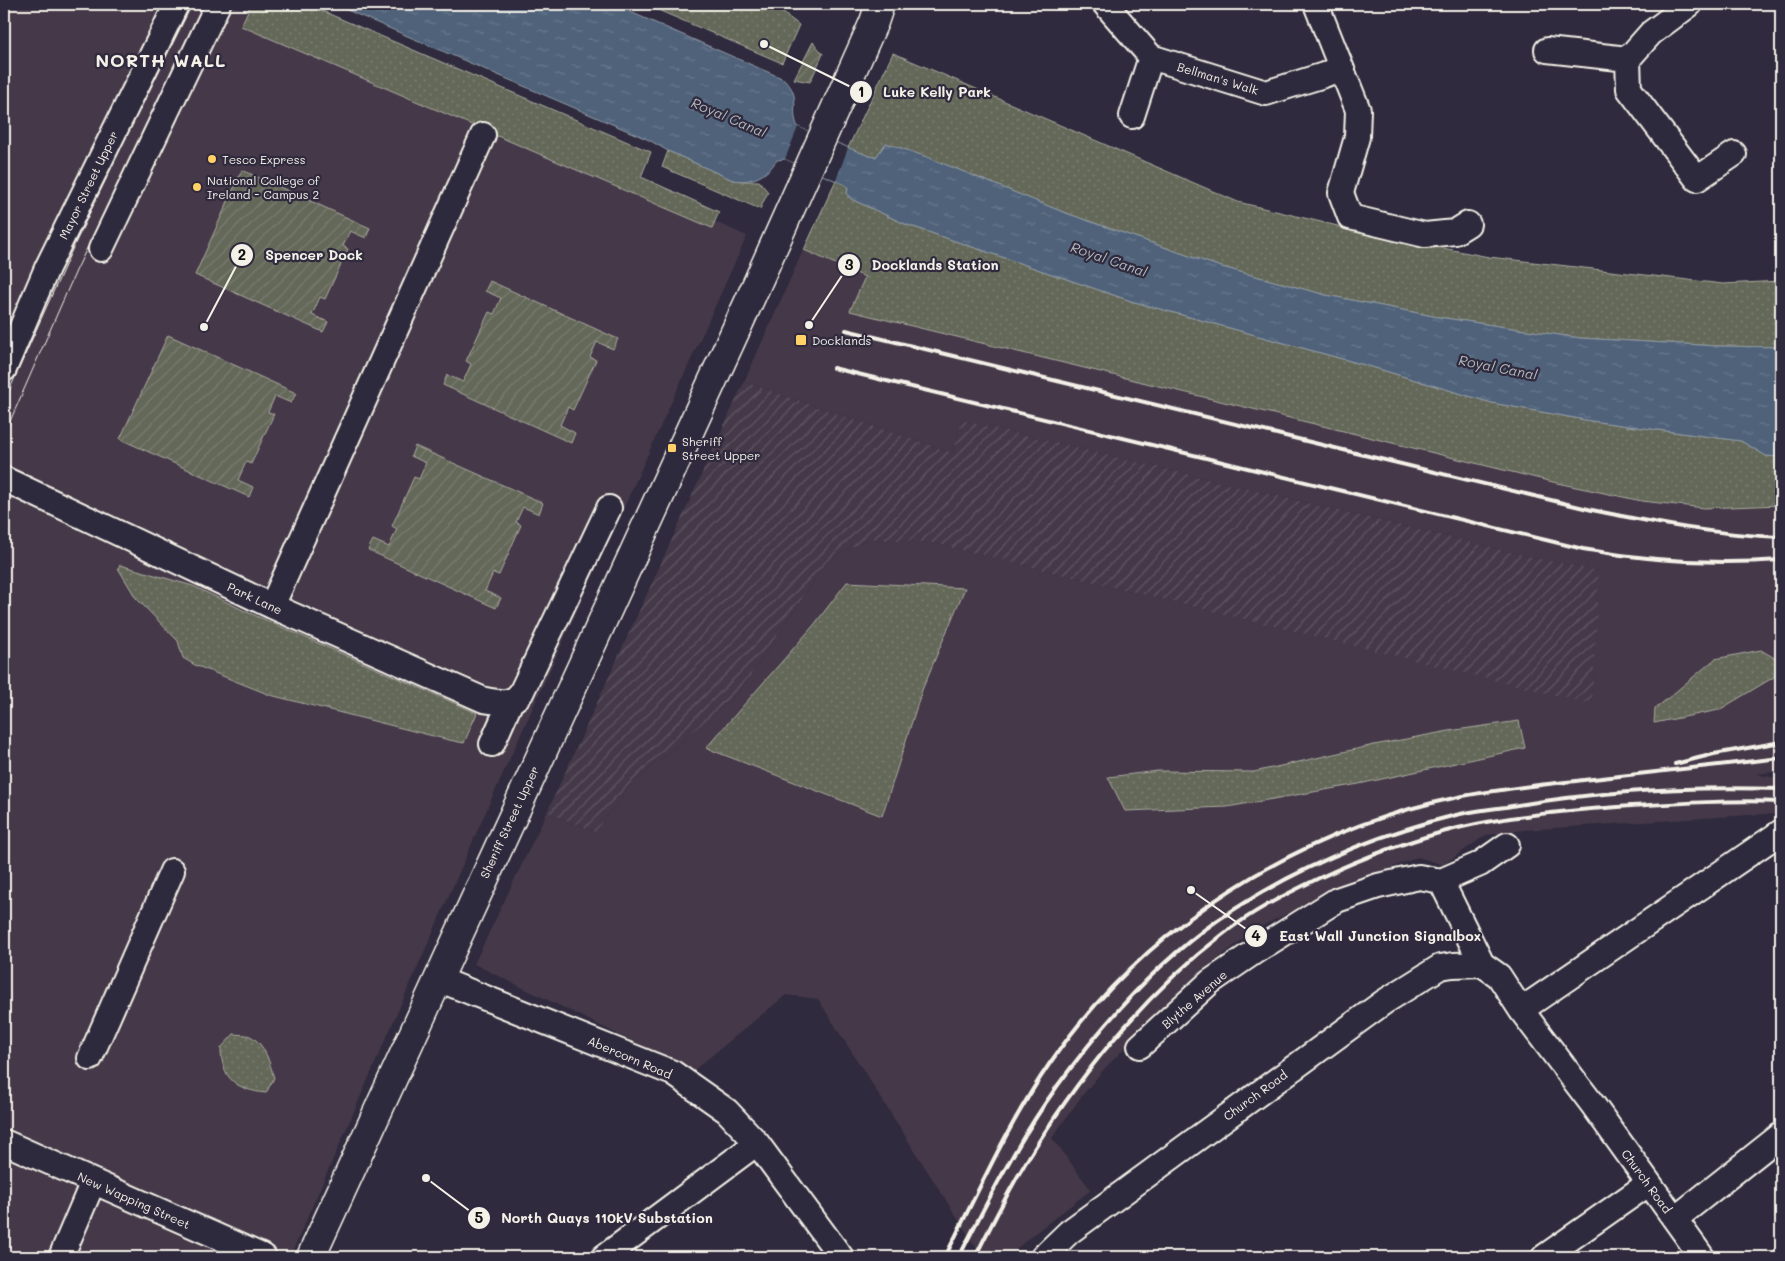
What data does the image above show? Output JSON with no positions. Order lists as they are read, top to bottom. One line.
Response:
{"streets":{"main road":["Sheriff Street Upper"],"street":["Bellman's Walk","Mayor Street Upper","Park Lane","Blythe Avenue","Abercorn Road","Church Road","New Wapping Street"]},"crossings":[["Sheriff Street Upper","Abercorn Road"],["Blythe Avenue","Church Road"]],"districts":["NORTH WALL"],"water":["Royal Canal"],"places":{"other":["Luke Kelly Park","Tesco Express","National College of Ireland - Campus 2","Docklands Station","Spencer Dock","East Wall Junction Signalbox","North Quays 110kV Substation"],"transit":["Docklands","Sheriff Street Upper"]}}
